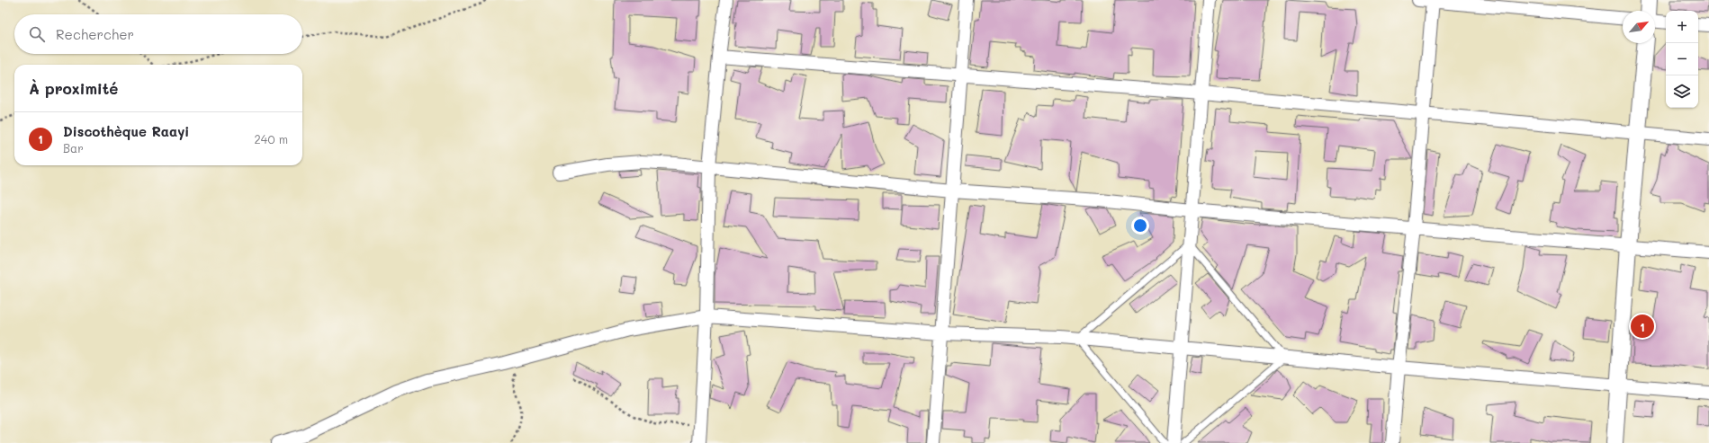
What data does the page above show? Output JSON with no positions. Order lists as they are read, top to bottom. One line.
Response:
{"north":"top right","page":{"map_buttons":["+","−"],"search":"Rechercher","heading":"À proximité","list":[{"mark":"1","name":"Discothèque Raayi","note":"Bar","value":"240 m"}],"pins":"1"}}
